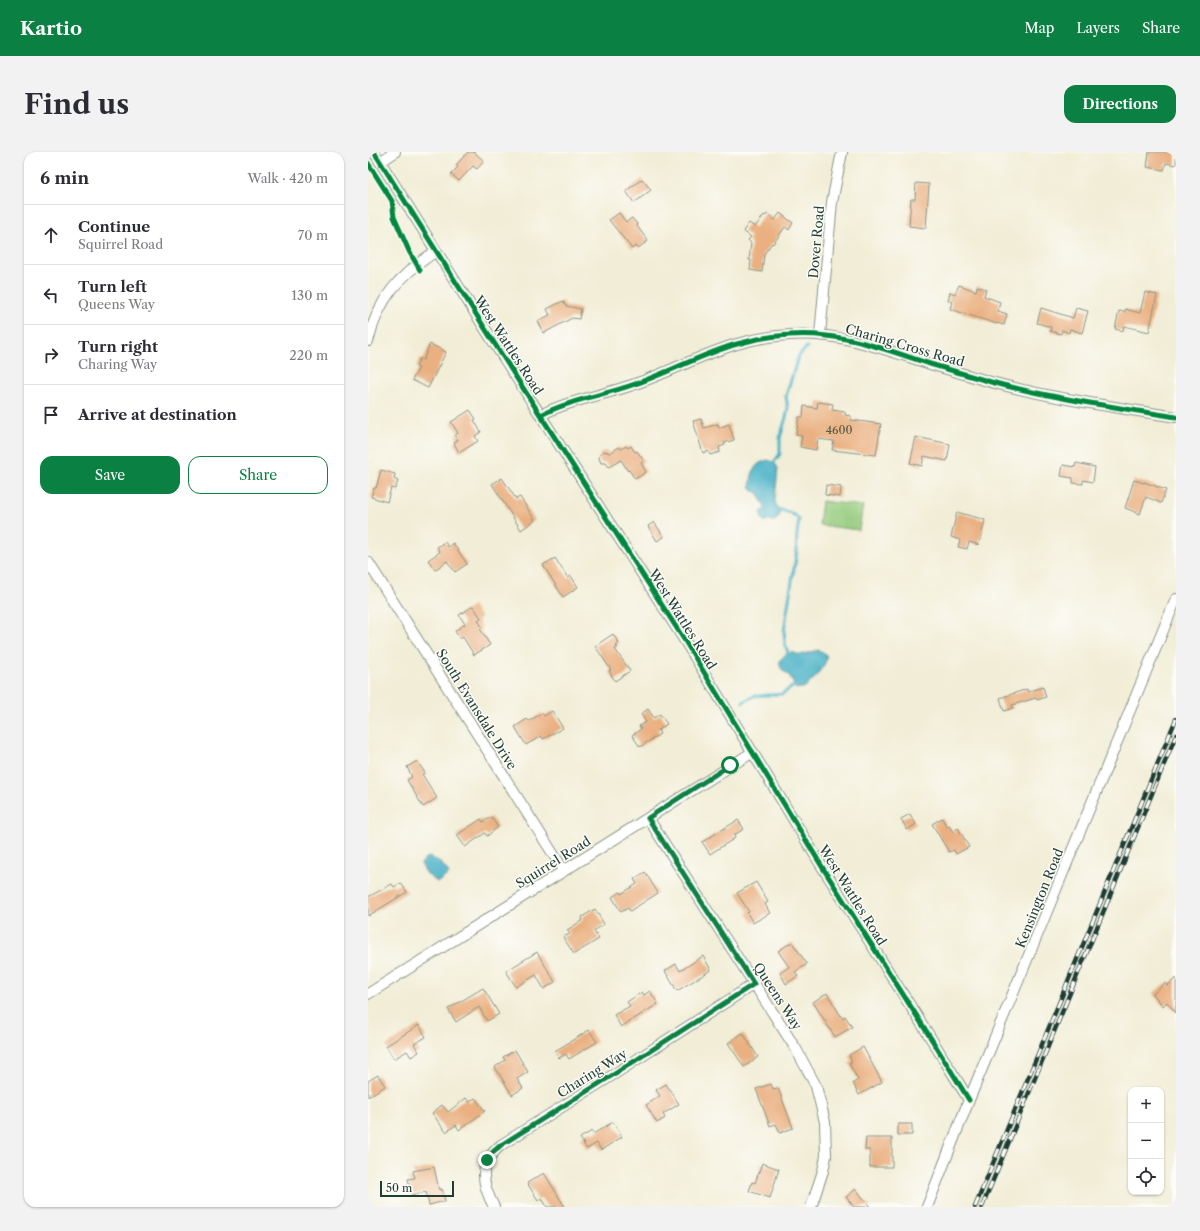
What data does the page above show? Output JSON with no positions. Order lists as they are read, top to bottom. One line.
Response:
{"streets":{"street":["Dover Road","West Wattles Road","Charing Cross Road","South Evansdale Drive","Squirrel Road","Kensington Road","Queens Way","Charing Way"]},"crossings":[["Dover Road","Charing Cross Road"],["West Wattles Road","Charing Cross Road"],["West Wattles Road","Squirrel Road"],["West Wattles Road","Kensington Road"],["South Evansdale Drive","Squirrel Road"],["Squirrel Road","Queens Way"],["Queens Way","Charing Way"]],"house_numbers":["4600"],"scale_bar":"50 m","page":{"header":"Kartio","nav":["Map","Layers","Share"],"buttons":["Directions",["Save","Share"]],"title":"Find us","heading":["6 min","Walk · 420 m"],"list":[["Continue","Squirrel Road","70 m"],["Turn left","Queens Way","130 m"],["Turn right","Charing Way","220 m"],"Arrive at destination"],"map_buttons":["+","−"],"scale":"50 m"}}
